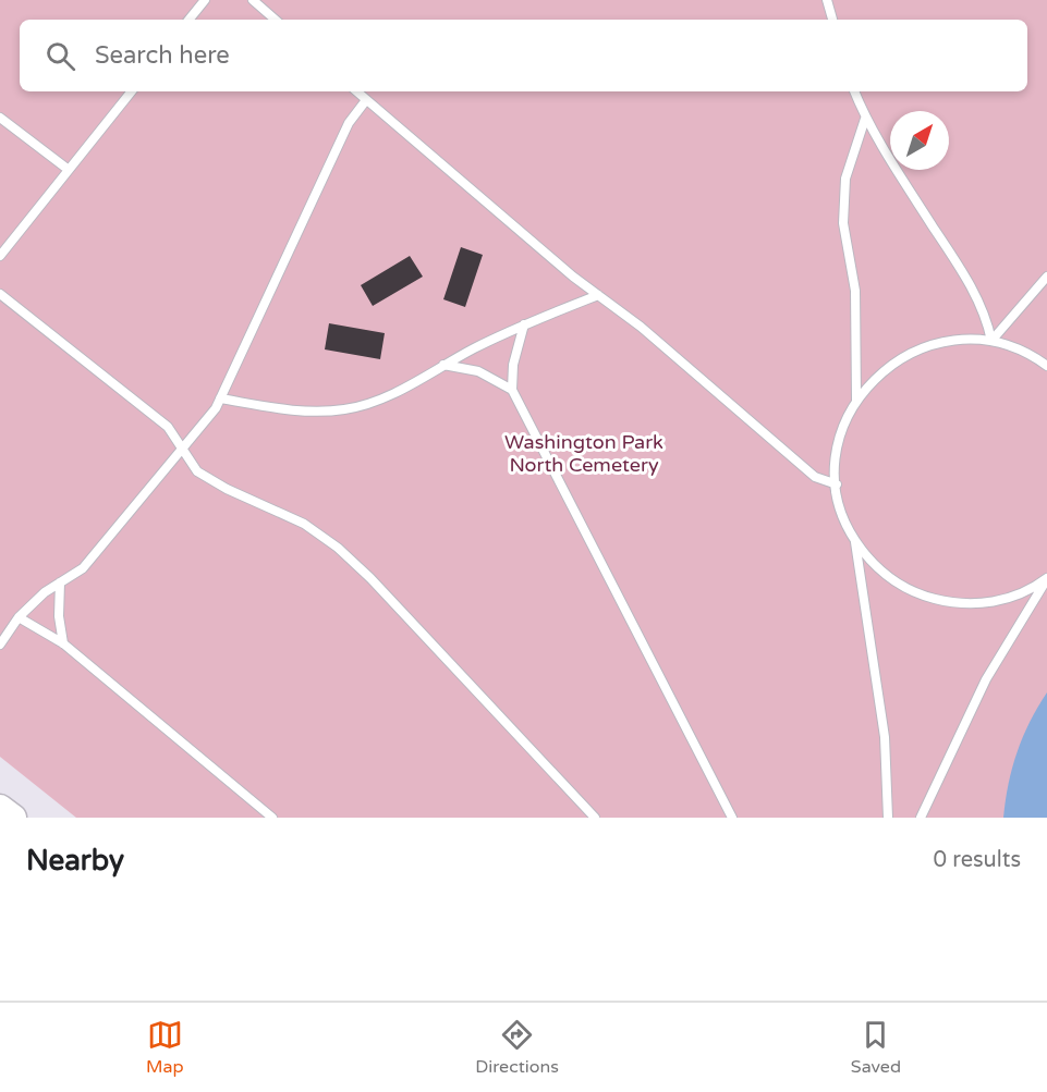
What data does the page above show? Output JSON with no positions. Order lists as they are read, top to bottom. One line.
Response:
{"parks":["Washington Park North Cemetery"],"north":"top right","page":{"search":"Search here","heading":["Nearby","0 results"],"nav":["Map","Directions","Saved"]}}
